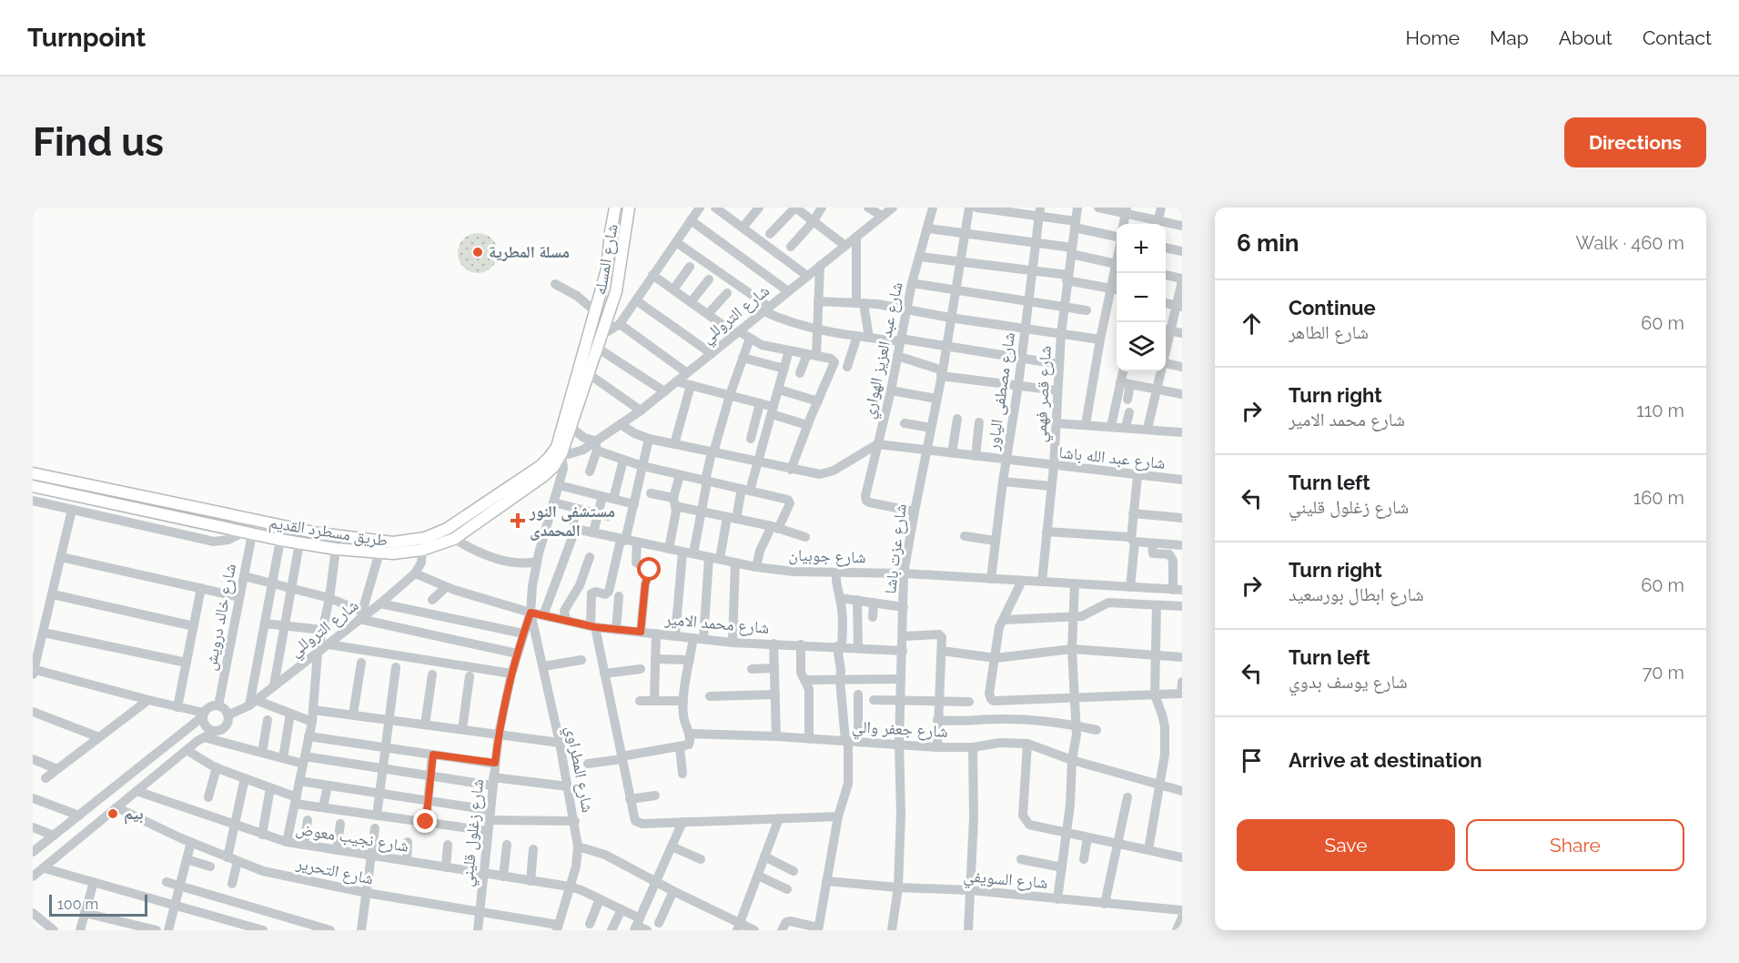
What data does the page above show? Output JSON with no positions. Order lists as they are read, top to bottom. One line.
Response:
{"streets":{"main road":["شارع المسله","طريق مسطرد القديم"],"street":["شارع التروللي","شارع عبد العزيز الهواري","شارع مصطفى الياور","شارع قصر فهمي","شارع عبد الله باشا","شارع عزت باشا","شارع جوبيان","شارع خالد درويش","شارع محمد الامير","شارع جعفر والي","شارع المطراوي","شارع زغلول قليني","شارع نجيب معوض","شارع التحرير","شارع السويفي"]},"crossings":[["شارع المسله","طريق مسطرد القديم"],["شارع التروللي","طريق مسطرد القديم"],["شارع التروللي","شارع خالد درويش"],["شارع التروللي","شارع محمد الامير"],["شارع عبد العزيز الهواري","شارع عبد الله باشا"],["شارع عبد العزيز الهواري","شارع عزت باشا"],["شارع مصطفى الياور","شارع عبد الله باشا"],["شارع مصطفى الياور","شارع جوبيان"],["شارع قصر فهمي","شارع عبد الله باشا"],["شارع قصر فهمي","شارع جوبيان"],["شارع عبد الله باشا","شارع عزت باشا"],["طريق مسطرد القديم","شارع خالد درويش"],["شارع عزت باشا","شارع جوبيان"],["شارع عزت باشا","شارع محمد الامير"],["شارع عزت باشا","شارع جعفر والي"],["شارع عزت باشا","شارع السويفي"],["شارع محمد الامير","شارع المطراوي"],["شارع محمد الامير","شارع زغلول قليني"],["شارع المطراوي","شارع زغلول قليني"],["شارع المطراوي","شارع نجيب معوض"],["شارع المطراوي","شارع التحرير"],["شارع زغلول قليني","شارع نجيب معوض"],["شارع زغلول قليني","شارع التحرير"]],"places":{"other":["مسلة المطرية","بيم"],"health":["مستشفى النور المحمدى"]},"scale_bar":"100 m","page":{"header":"Turnpoint","nav":["Home","Map","About","Contact"],"buttons":["Directions",["Save","Share"]],"title":"Find us","heading":["6 min","Walk · 460 m"],"map_buttons":["+","−"],"list":[["Continue","شارع الطاهر","60 m"],["Turn right","شارع محمد الامير","110 m"],["Turn left","شارع زغلول قليني","160 m"],["Turn right","شارع ابطال بورسعيد","60 m"],["Turn left","شارع يوسف بدوي","70 m"],"Arrive at destination"],"scale":"100 m"}}
